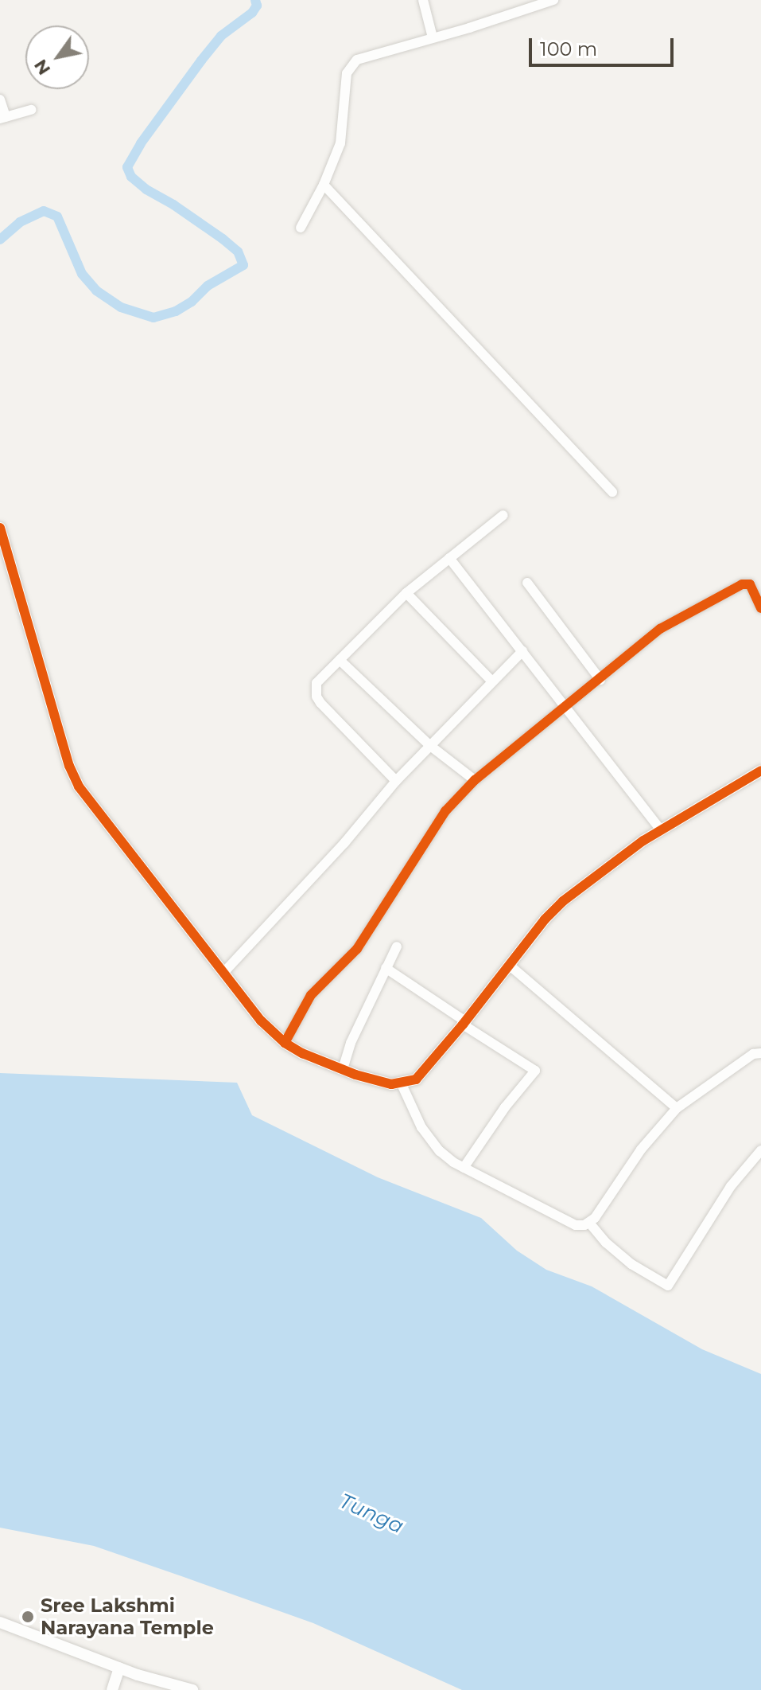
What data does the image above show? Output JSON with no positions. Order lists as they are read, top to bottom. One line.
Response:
{"water":["Tunga"],"places":["Sree Lakshmi Narayana Temple"],"scale_bar":"100 m","north":"bottom left"}
